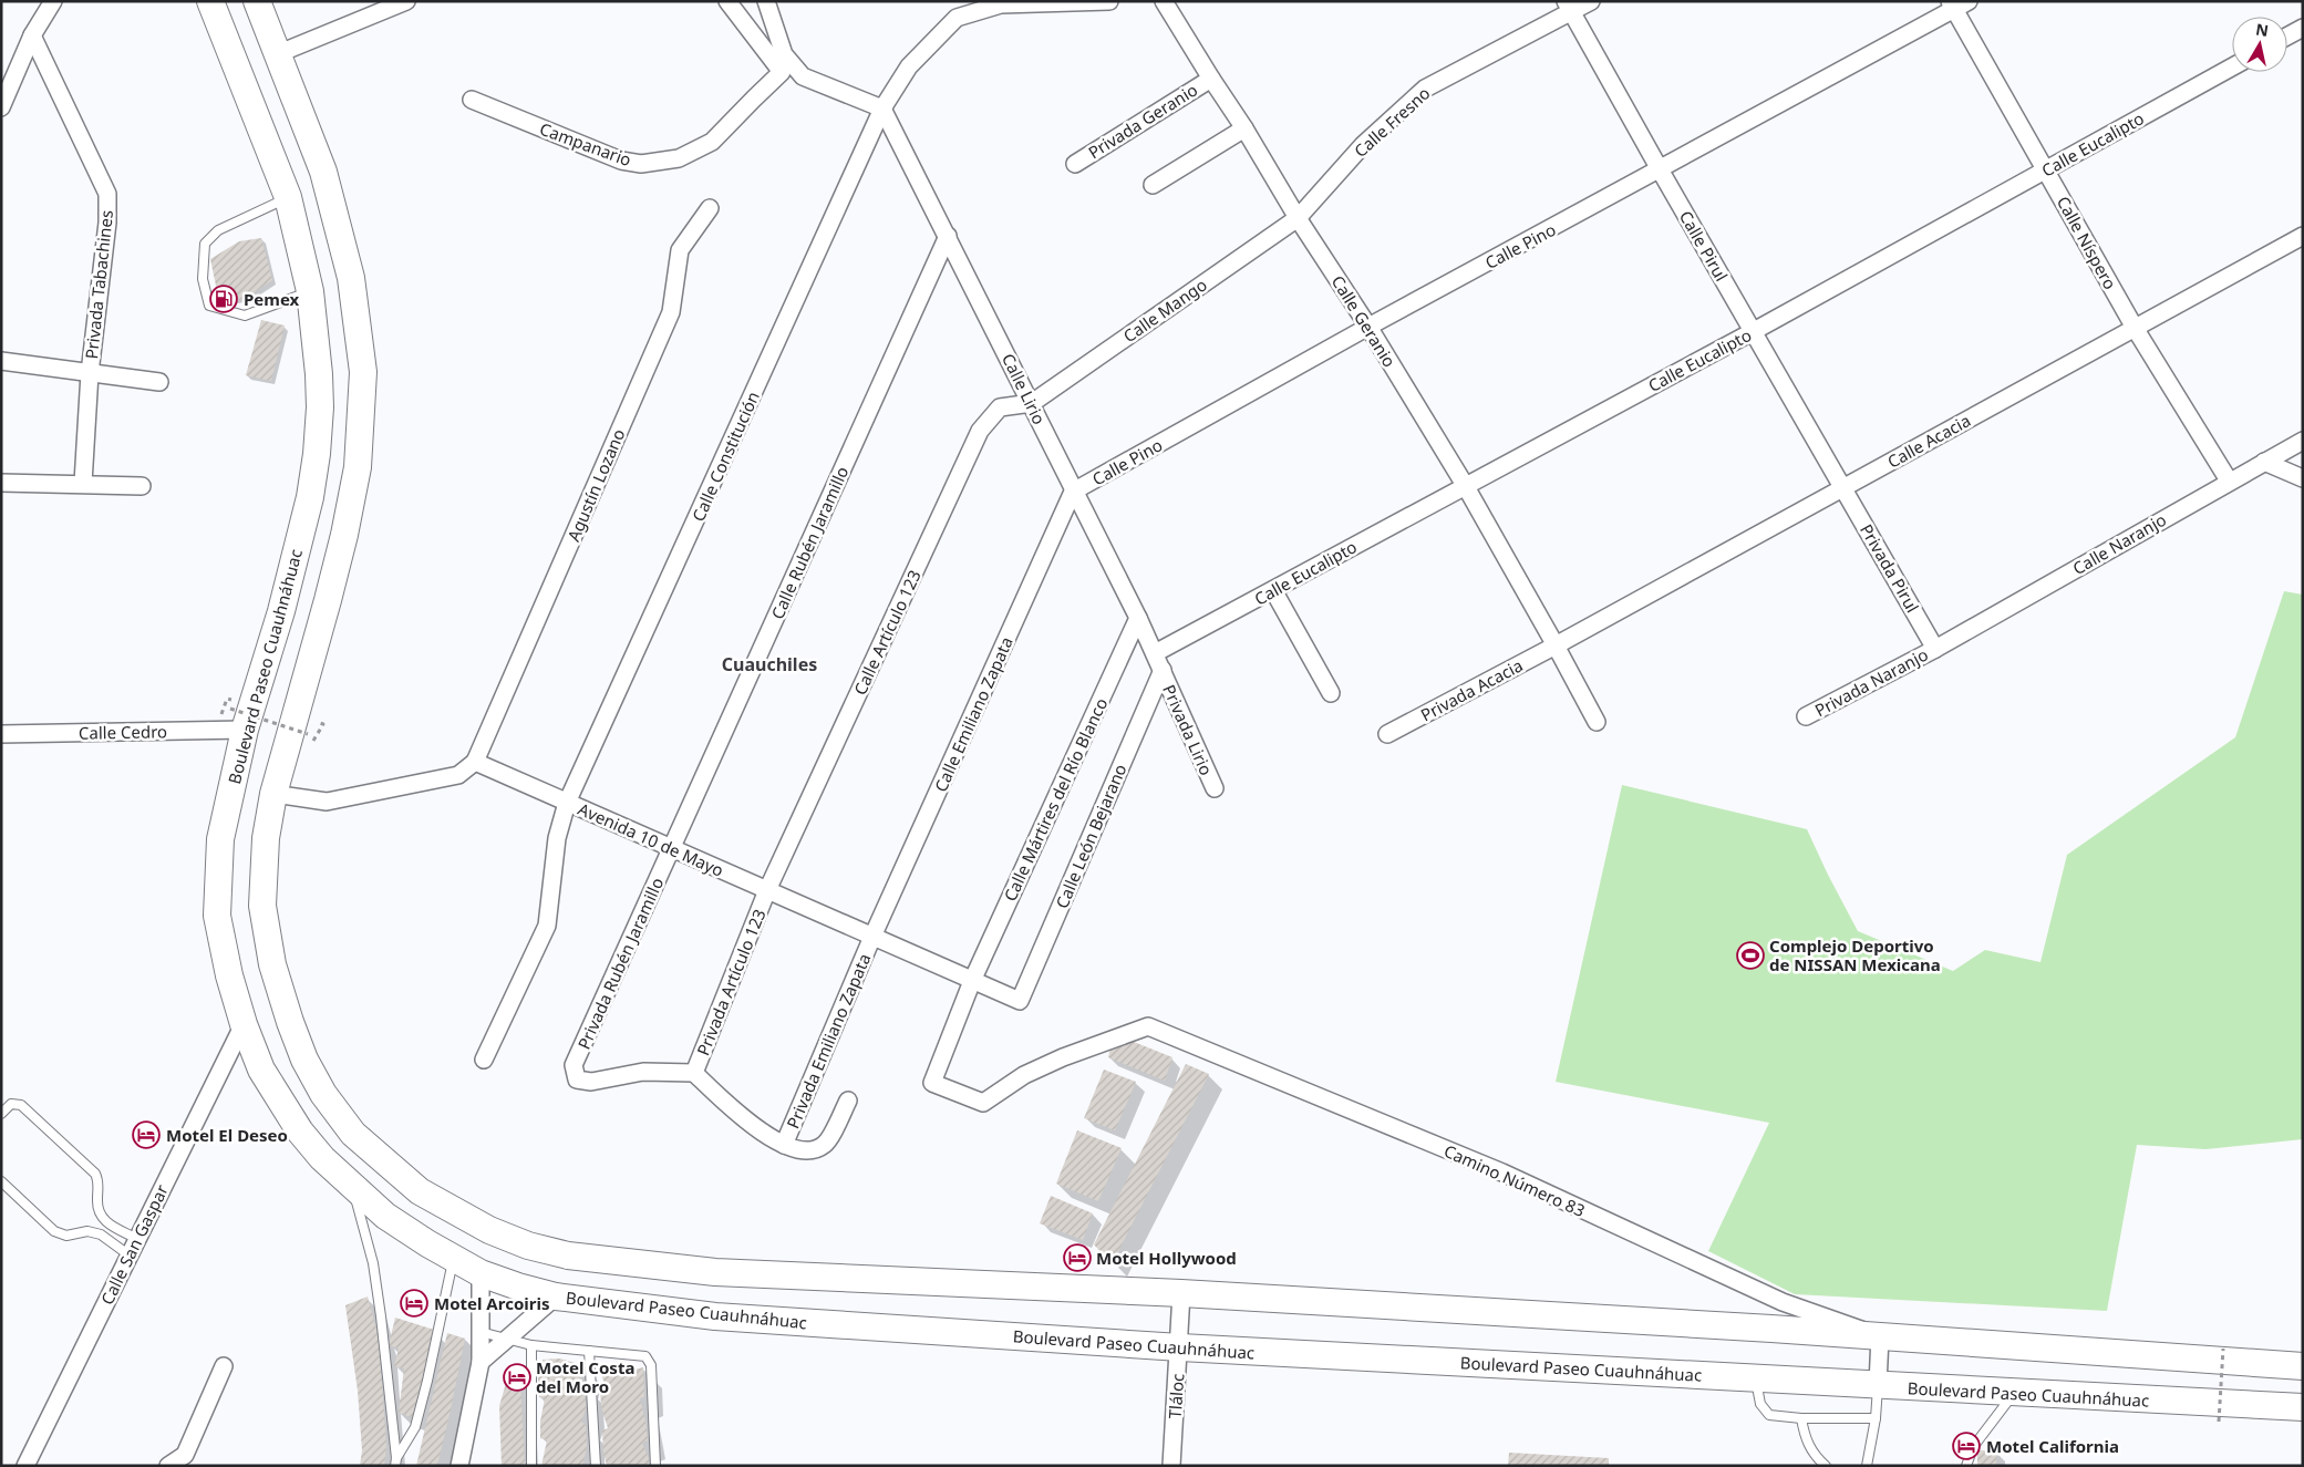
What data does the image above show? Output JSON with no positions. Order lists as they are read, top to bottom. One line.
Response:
{"streets":{"main road":["Boulevard Paseo Cuauhnáhuac"],"street":["Privada Geranio","Calle Fresno","Campanario","Calle Eucalipto","Calle Níspero","Calle Pino","Calle Pirul","Privada Tabachines","Calle Mango","Calle Geranio","Calle Lirio","Calle Acacia","Calle Constitución","Agustín Lozano","Calle Rubén Jaramillo","Calle Naranjo","Privada Pirul","Calle Artículo 123","Privada Naranjo","Privada Acacia","Calle Emiliano Zapata","Privada Lirio","Calle Cedro","Calle Mártires del Río Blanco","Calle León Bejarano","Avenida 10 de Mayo","Privada Rubén Jaramillo","Privada Artículo 123","Privada Emiliano Zapata","Camino Número 83","Calle San Gaspar","Tláloc"]},"crossings":[["Privada Geranio","Calle Geranio"],["Calle Fresno","Calle Pirul"],["Calle Fresno","Calle Mango"],["Calle Fresno","Calle Geranio"],["Calle Eucalipto","Calle Níspero"],["Calle Eucalipto","Calle Pirul"],["Calle Eucalipto","Calle Geranio"],["Calle Eucalipto","Calle Lirio"],["Calle Níspero","Calle Pino"],["Calle Níspero","Calle Acacia"],["Calle Níspero","Calle Naranjo"],["Calle Pino","Calle Pirul"],["Calle Pino","Calle Geranio"],["Calle Pino","Calle Lirio"],["Calle Pino","Calle Emiliano Zapata"],["Calle Pirul","Calle Acacia"],["Calle Pirul","Privada Pirul"],["Calle Mango","Calle Geranio"],["Calle Mango","Calle Lirio"],["Calle Mango","Calle Artículo 123"],["Calle Geranio","Calle Acacia"],["Calle Geranio","Privada Acacia"],["Calle Lirio","Calle Constitución"],["Calle Lirio","Calle Rubén Jaramillo"],["Calle Lirio","Calle Artículo 123"],["Calle Lirio","Calle Emiliano Zapata"],["Calle Lirio","Privada Lirio"],["Calle Lirio","Calle Mártires del Río Blanco"],["Calle Lirio","Calle León Bejarano"],["Calle Acacia","Privada Pirul"],["Calle Acacia","Privada Acacia"],["Calle Constitución","Avenida 10 de Mayo"],["Agustín Lozano","Avenida 10 de Mayo"],["Calle Rubén Jaramillo","Avenida 10 de Mayo"],["Calle Rubén Jaramillo","Privada Rubén Jaramillo"],["Calle Naranjo","Privada Pirul"],["Calle Naranjo","Privada Naranjo"],["Privada Pirul","Privada Naranjo"],["Calle Artículo 123","Avenida 10 de Mayo"],["Calle Artículo 123","Privada Artículo 123"],["Boulevard Paseo Cuauhnáhuac","Calle Cedro"],["Boulevard Paseo Cuauhnáhuac","Calle San Gaspar"],["Boulevard Paseo Cuauhnáhuac","Tláloc"],["Calle Emiliano Zapata","Avenida 10 de Mayo"],["Calle Emiliano Zapata","Privada Emiliano Zapata"],["Privada Lirio","Calle León Bejarano"],["Calle Mártires del Río Blanco","Avenida 10 de Mayo"],["Calle Mártires del Río Blanco","Camino Número 83"],["Calle León Bejarano","Avenida 10 de Mayo"],["Avenida 10 de Mayo","Privada Rubén Jaramillo"],["Avenida 10 de Mayo","Privada Artículo 123"],["Avenida 10 de Mayo","Privada Emiliano Zapata"],["Privada Rubén Jaramillo","Privada Artículo 123"]],"districts":["Cuauchiles"],"places":{"fuel station":["Pemex"],"sports":["Complejo Deportivo de NISSAN Mexicana"],"hotel":["Motel El Deseo","Motel Hollywood","Motel Arcoiris","Motel Costa del Moro","Motel California"]},"north":"top"}
